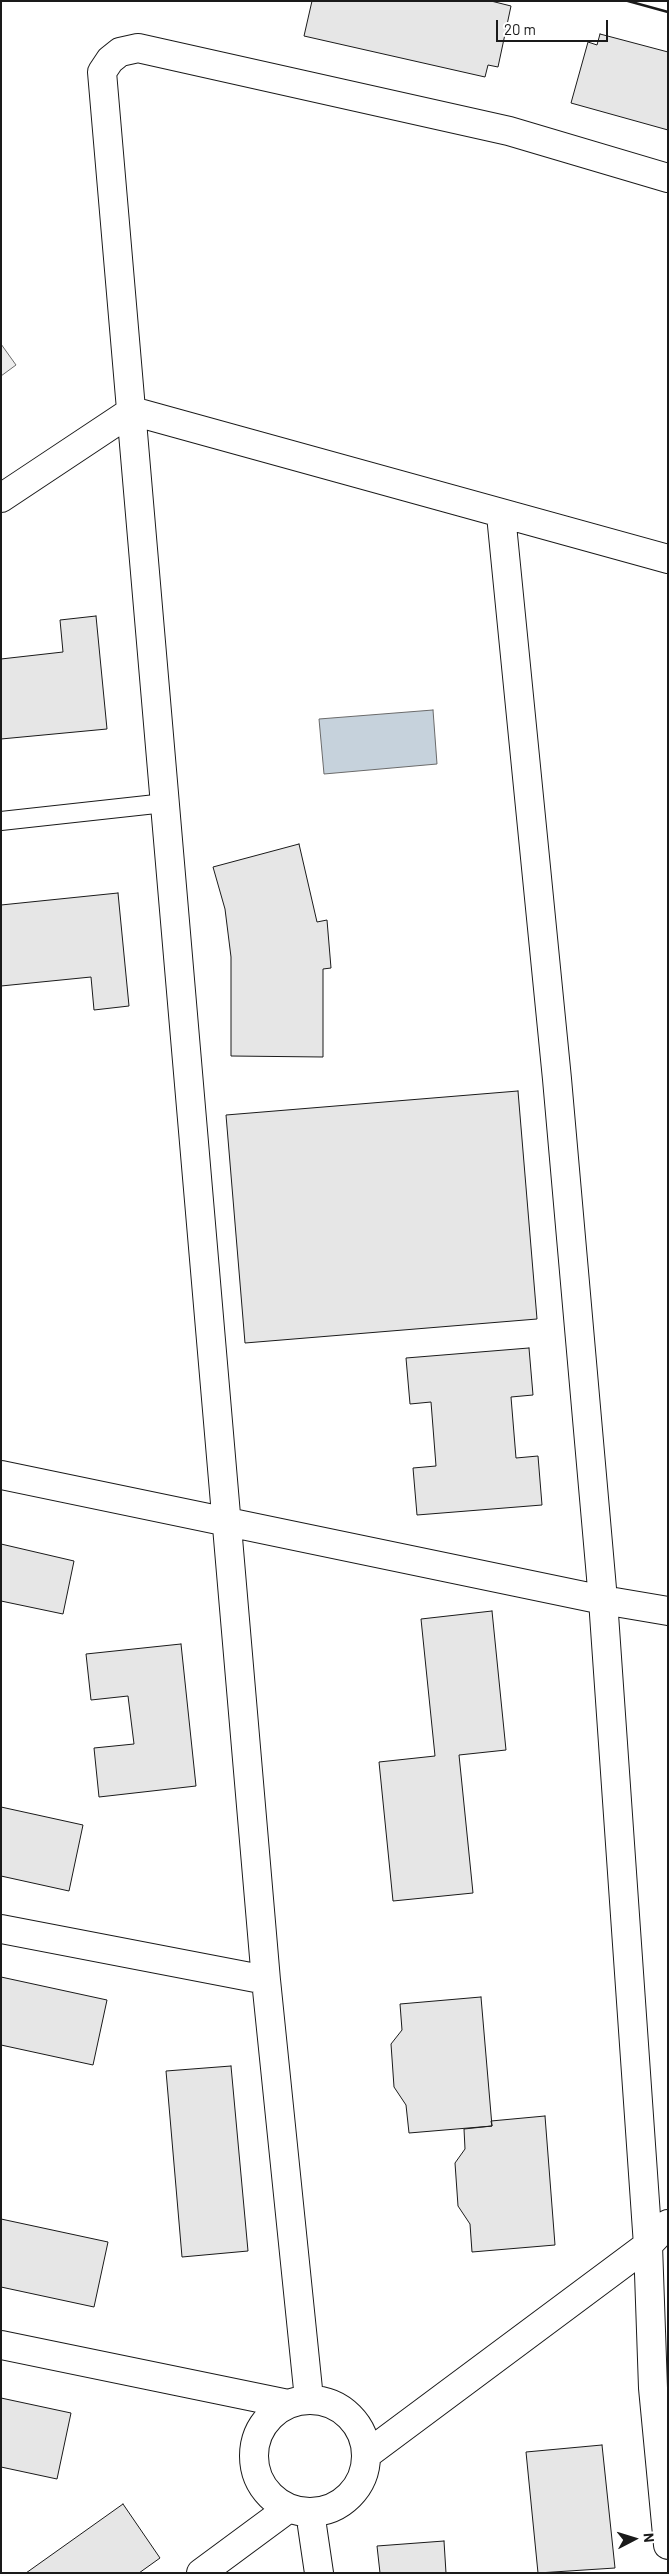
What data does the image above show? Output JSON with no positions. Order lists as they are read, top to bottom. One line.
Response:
{"scale_bar":"20 m","north":"right"}
